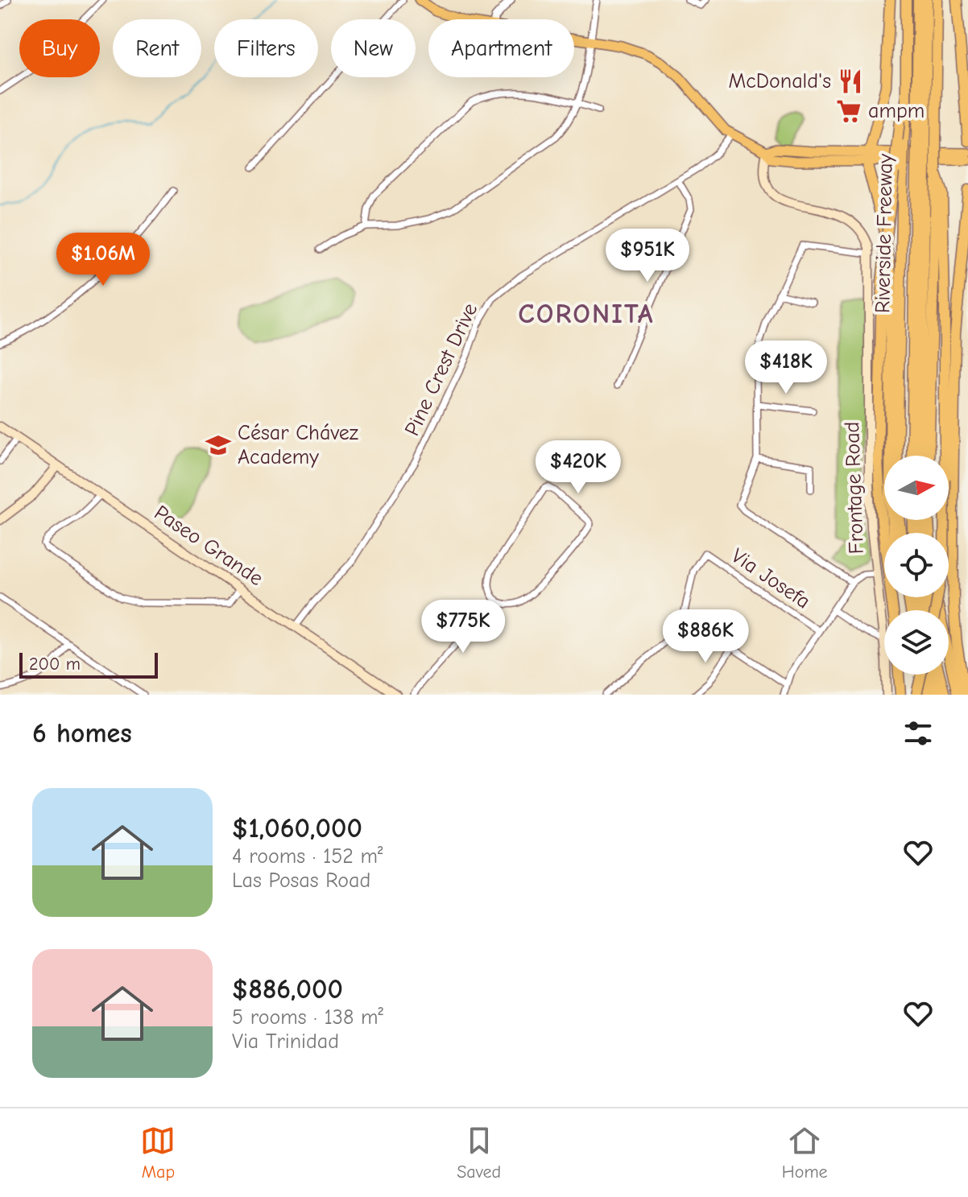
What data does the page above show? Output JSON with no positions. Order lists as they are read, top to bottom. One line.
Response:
{"streets":{"highway":["Riverside Freeway"],"main road":["Frontage Road","Paseo Grande"],"street":["Pine Crest Drive","Via Josefa"]},"crossings":[["Pine Crest Drive","Paseo Grande"],["Frontage Road","Via Josefa"]],"districts":["CORONITA"],"places":{"restaurant":["McDonald's"],"supermarket":["ampm"],"school or university":["César Chávez Academy"]},"scale_bar":"200 m","north":"right","page":{"chip":["Buy","Rent","Filters","New","Apartment"],"price":["$951K","$1.06M","$418K","$420K","$775K","$886K"],"scale":"200 m","heading":"6 homes","list":[{"name":"$1,060,000","note":"4 rooms · 152 m² · Las Posas Road"},{"name":"$886,000","note":"5 rooms · 138 m² · Via Trinidad"}],"tabs":["Map","Saved","Home"]}}
